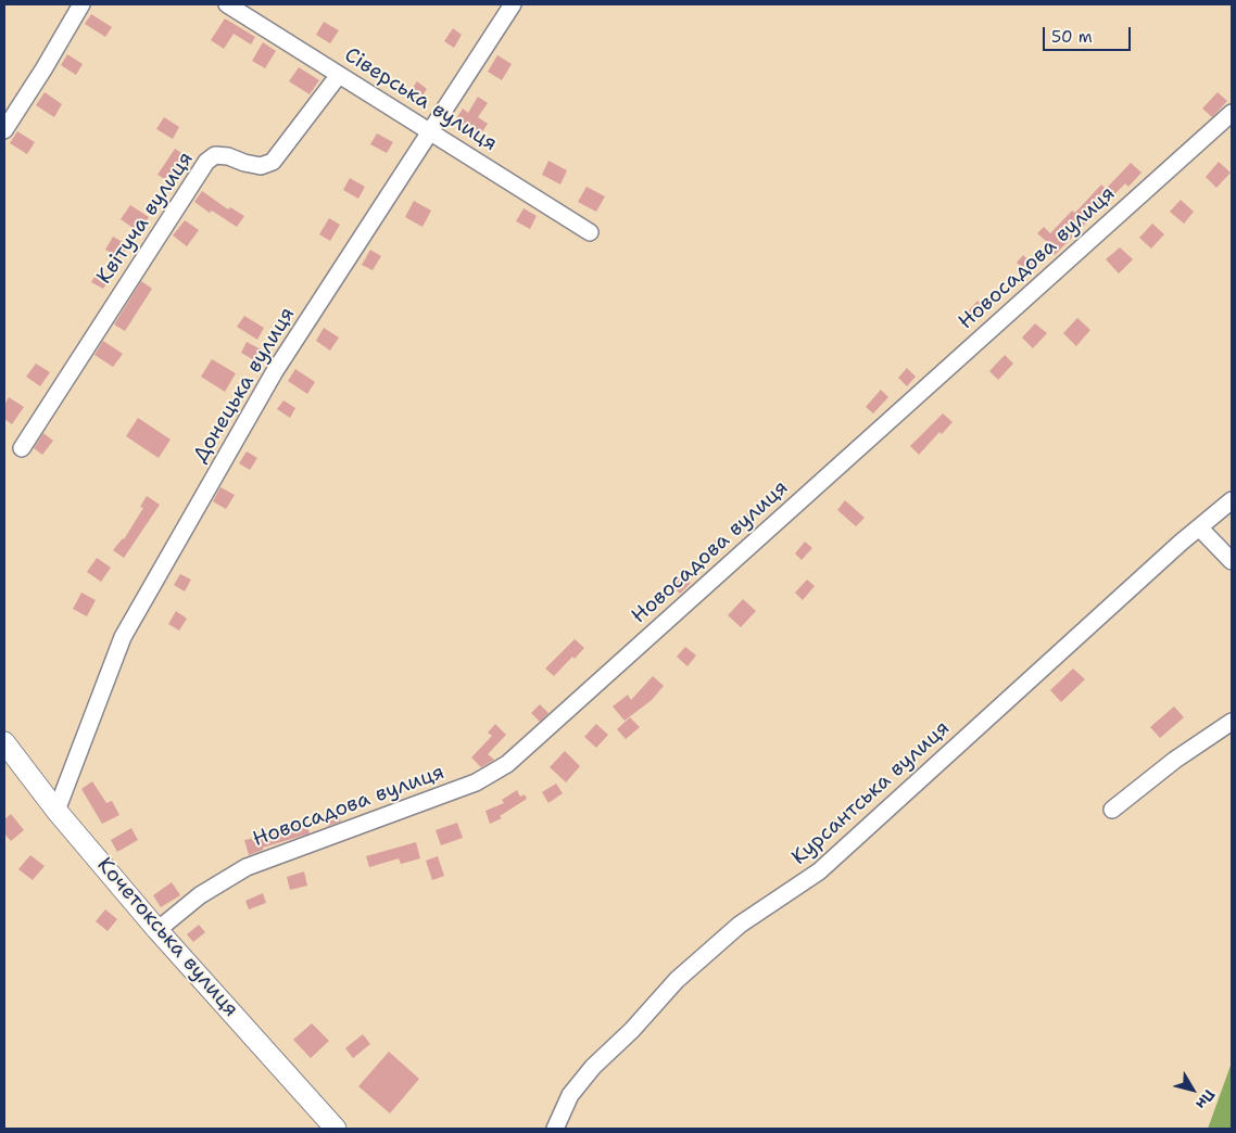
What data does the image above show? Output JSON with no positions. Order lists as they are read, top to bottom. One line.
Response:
{"streets":{"main road":["Кочетокська вулиця"],"street":["Сіверська вулиця","Квітуча вулиця","Новосадова вулиця","Донецька вулиця","Курсантська вулиця"]},"crossings":[["Сіверська вулиця","Квітуча вулиця"],["Сіверська вулиця","Донецька вулиця"],["Новосадова вулиця","Кочетокська вулиця"],["Донецька вулиця","Кочетокська вулиця"]],"scale_bar":"50 m","north":"bottom right"}
